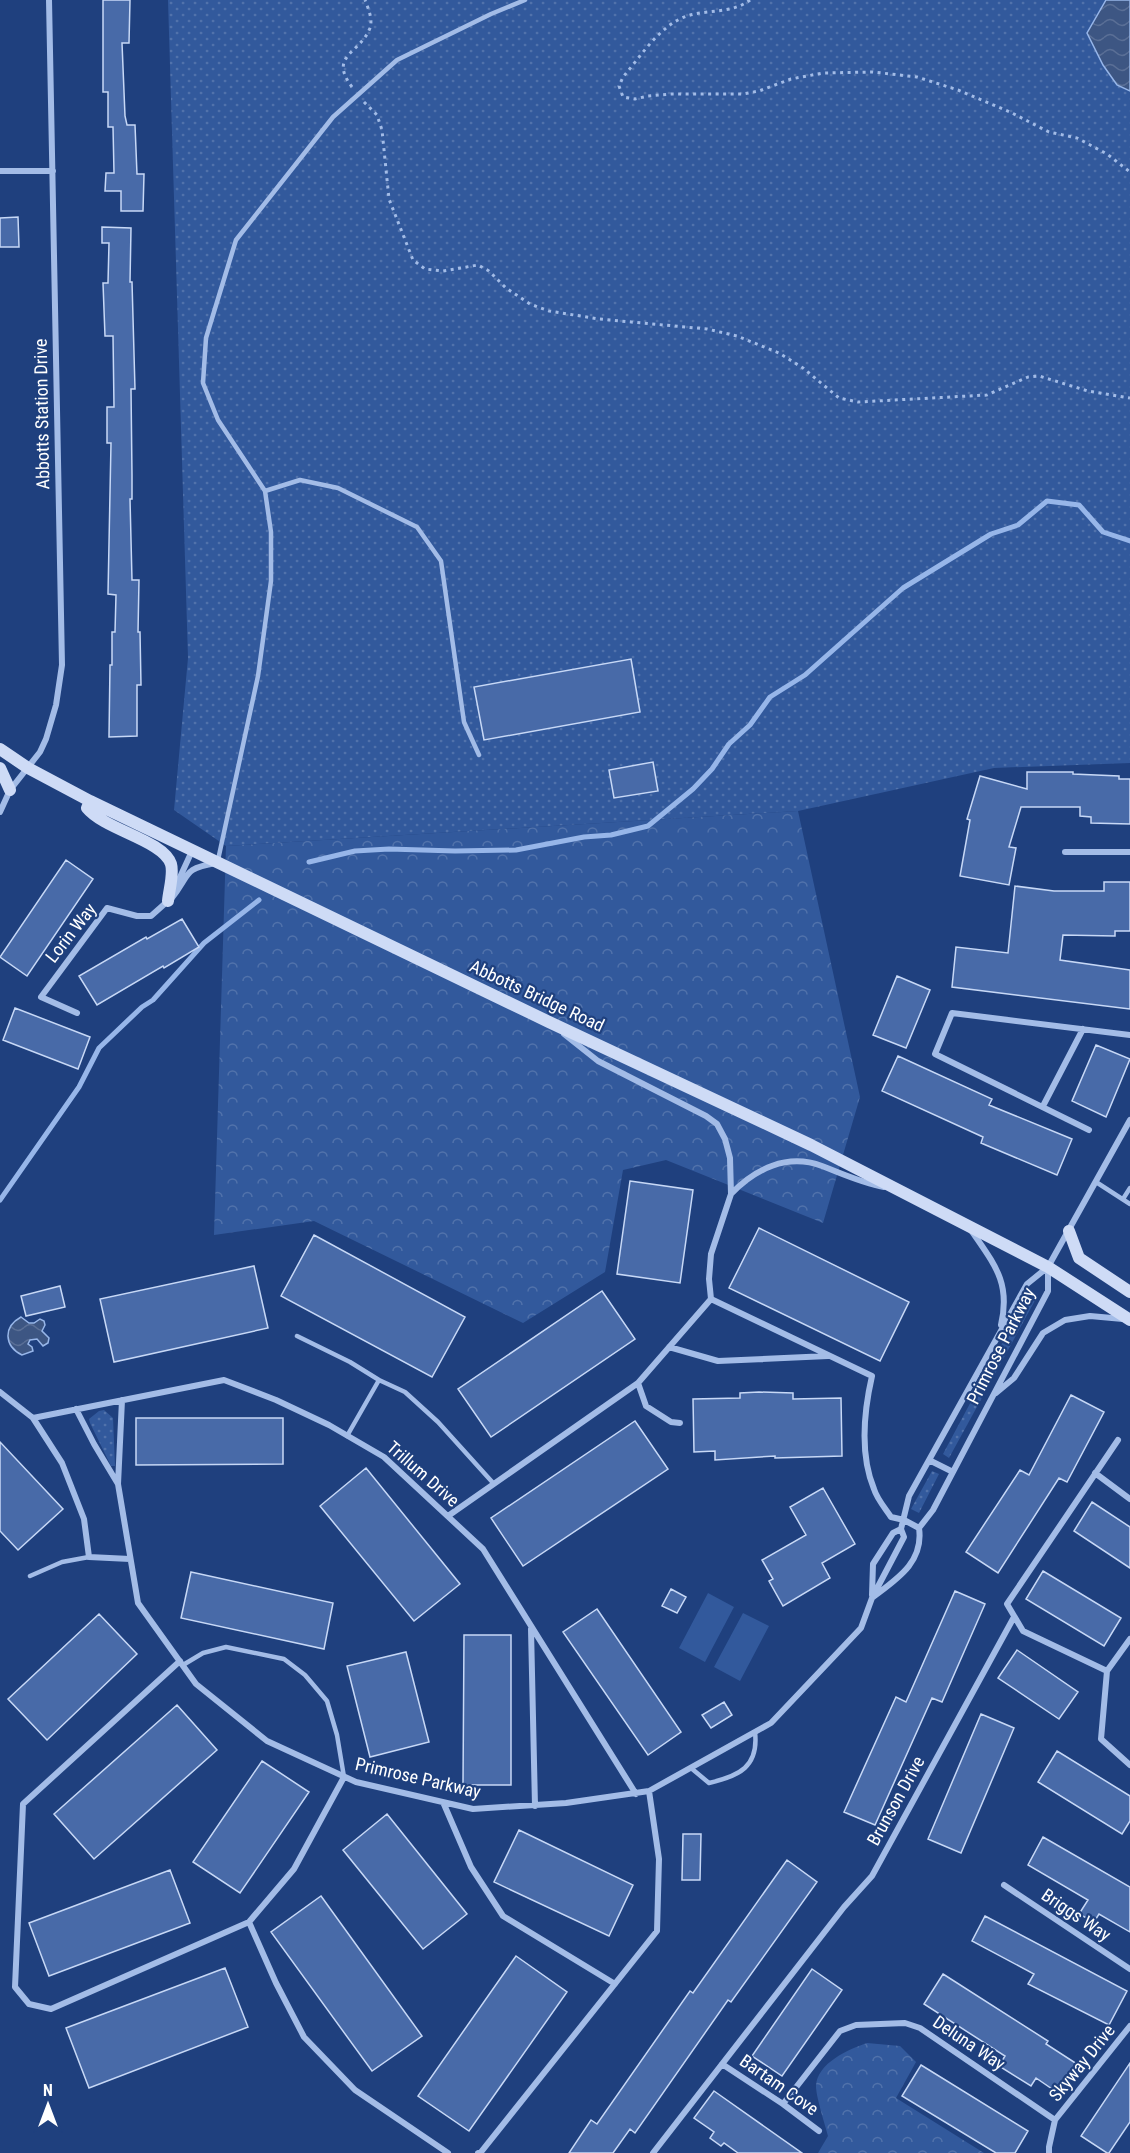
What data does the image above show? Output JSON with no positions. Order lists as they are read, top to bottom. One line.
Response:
{"streets":{"main road":["Abbotts Bridge Road"],"street":["Abbotts Station Drive","Lorin Way","Primrose Parkway","Trillum Drive","Brunson Drive","Briggs Way","Deluna Way","Skyway Drive","Bartam Cove"]},"crossings":[["Abbotts Station Drive","Abbotts Bridge Road"],["Lorin Way","Abbotts Bridge Road"],["Abbotts Bridge Road","Primrose Parkway"],["Primrose Parkway","Trillum Drive"],["Brunson Drive","Bartam Cove"],["Deluna Way","Skyway Drive"],["Deluna Way","Bartam Cove"]],"north":"top"}
